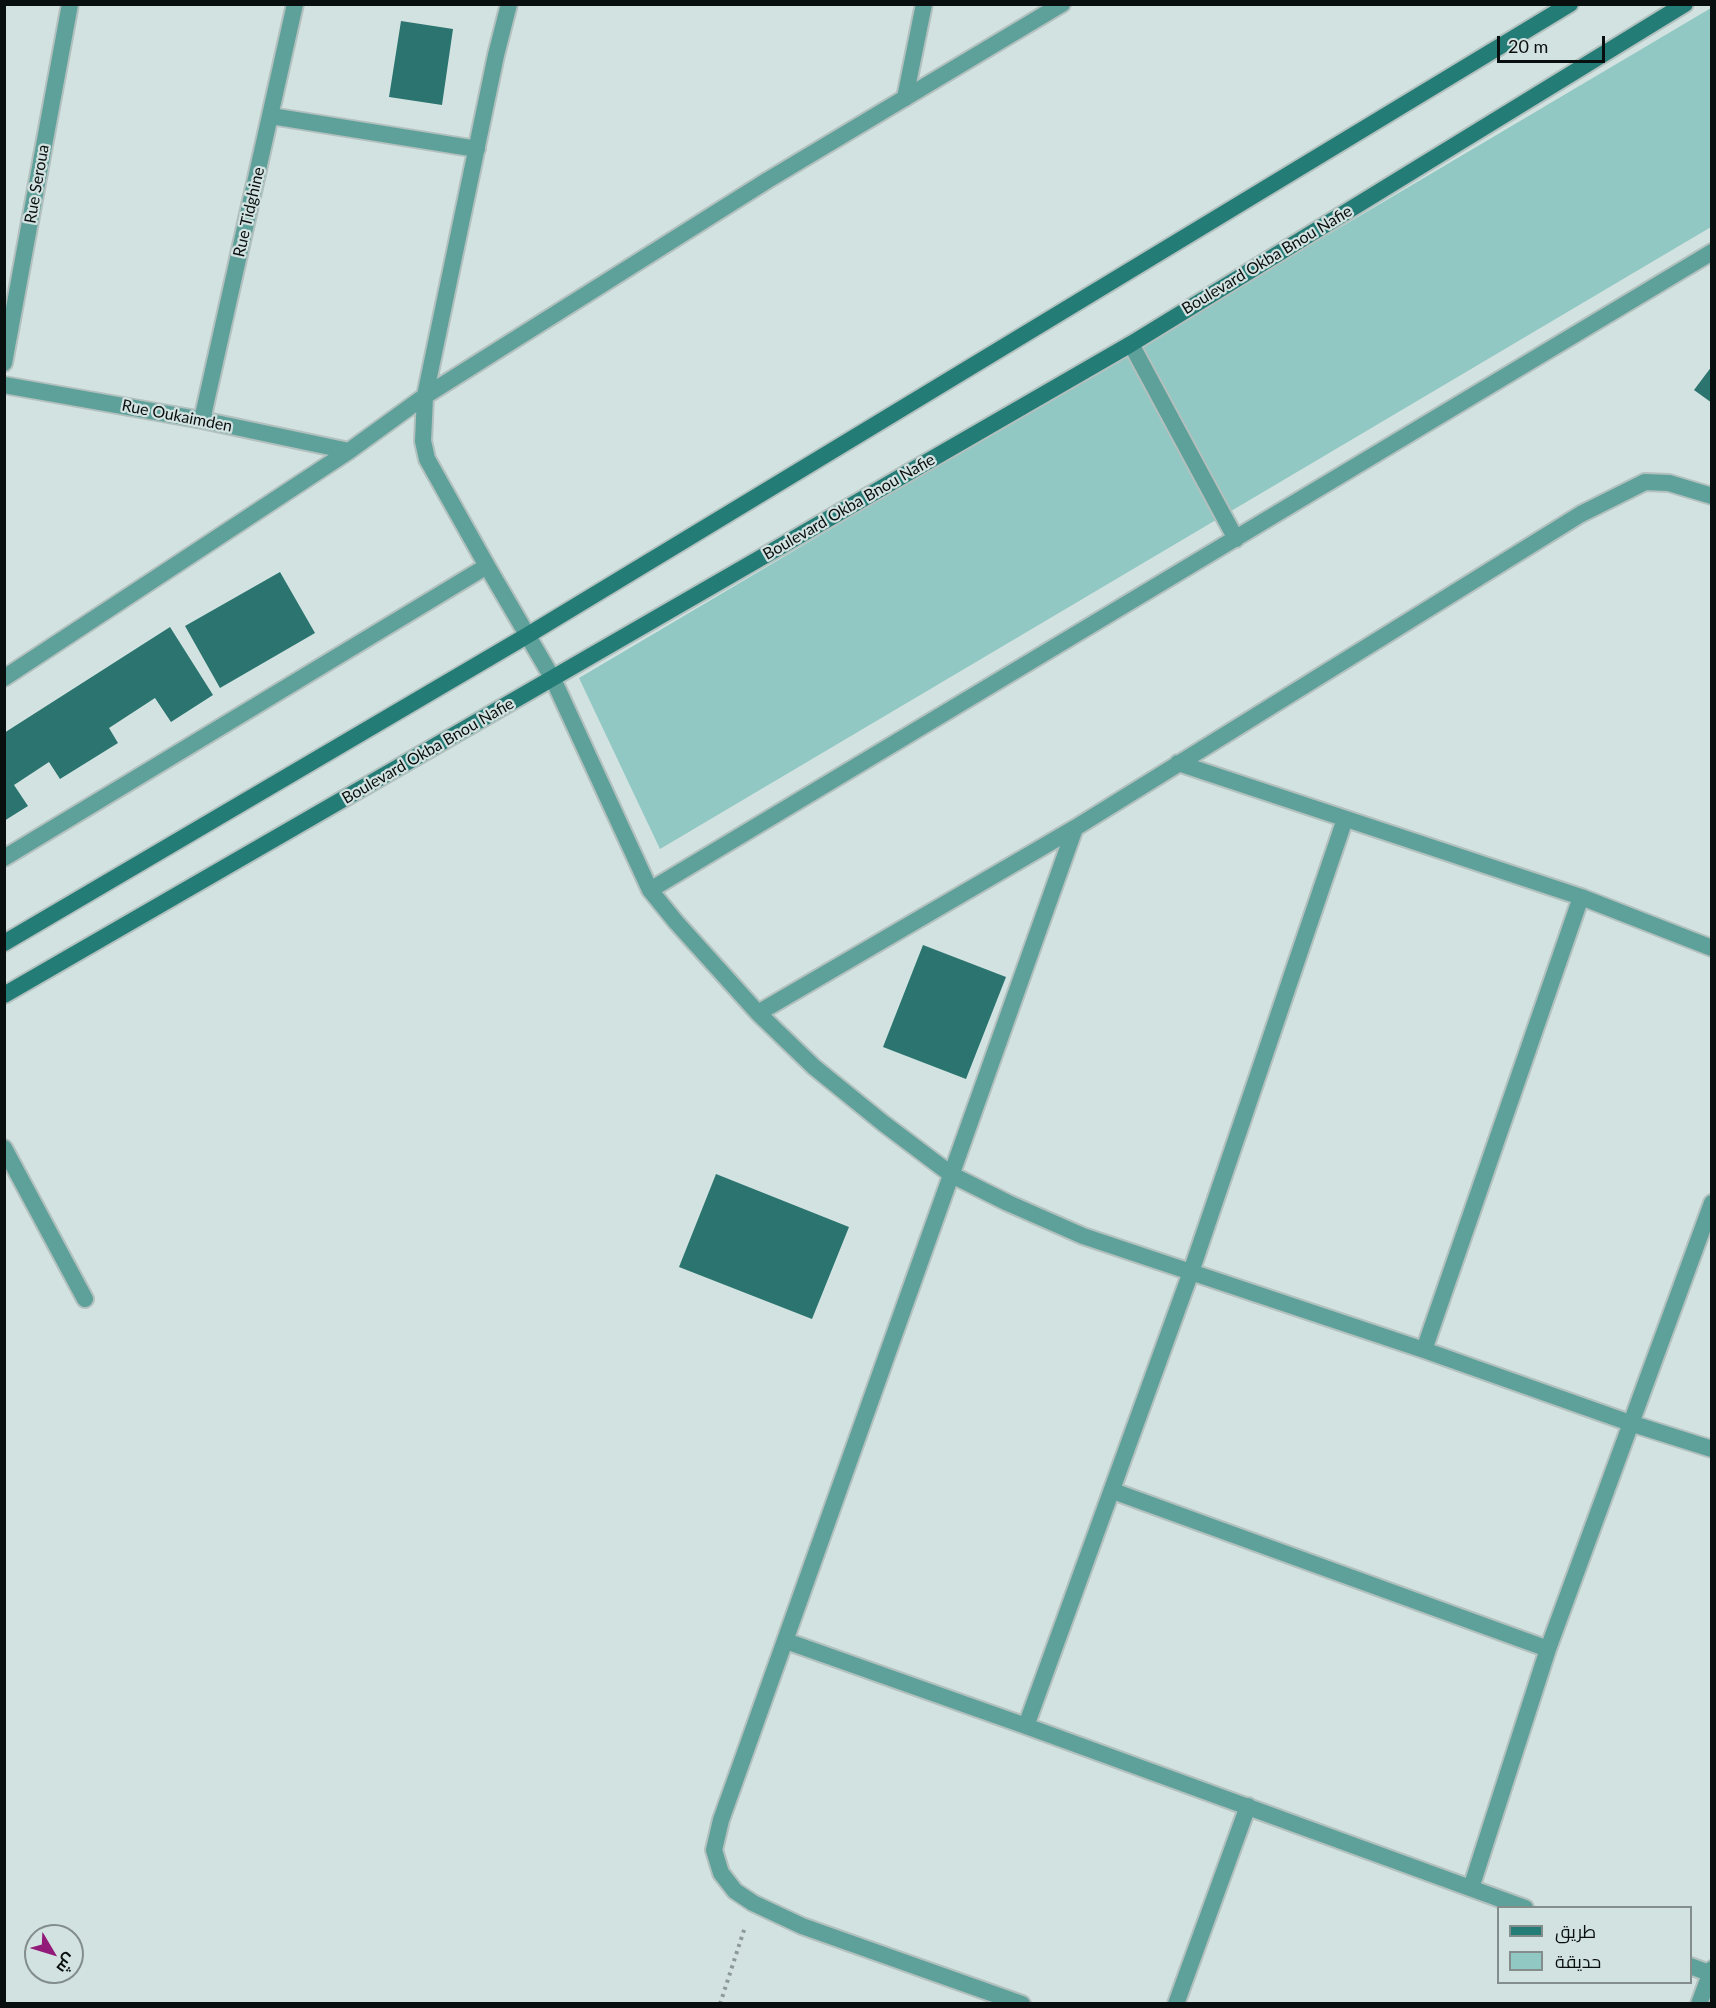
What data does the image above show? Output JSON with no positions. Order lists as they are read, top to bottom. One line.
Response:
{"streets":{"main road":["Boulevard Okba Bnou Nafie"],"street":["Rue Seroua","Rue Tidghine","Rue Oukaimden"]},"crossings":[["Rue Tidghine","Rue Oukaimden"]],"legend":["طريق","حديقة"],"scale_bar":"20 m","north":"bottom right"}
